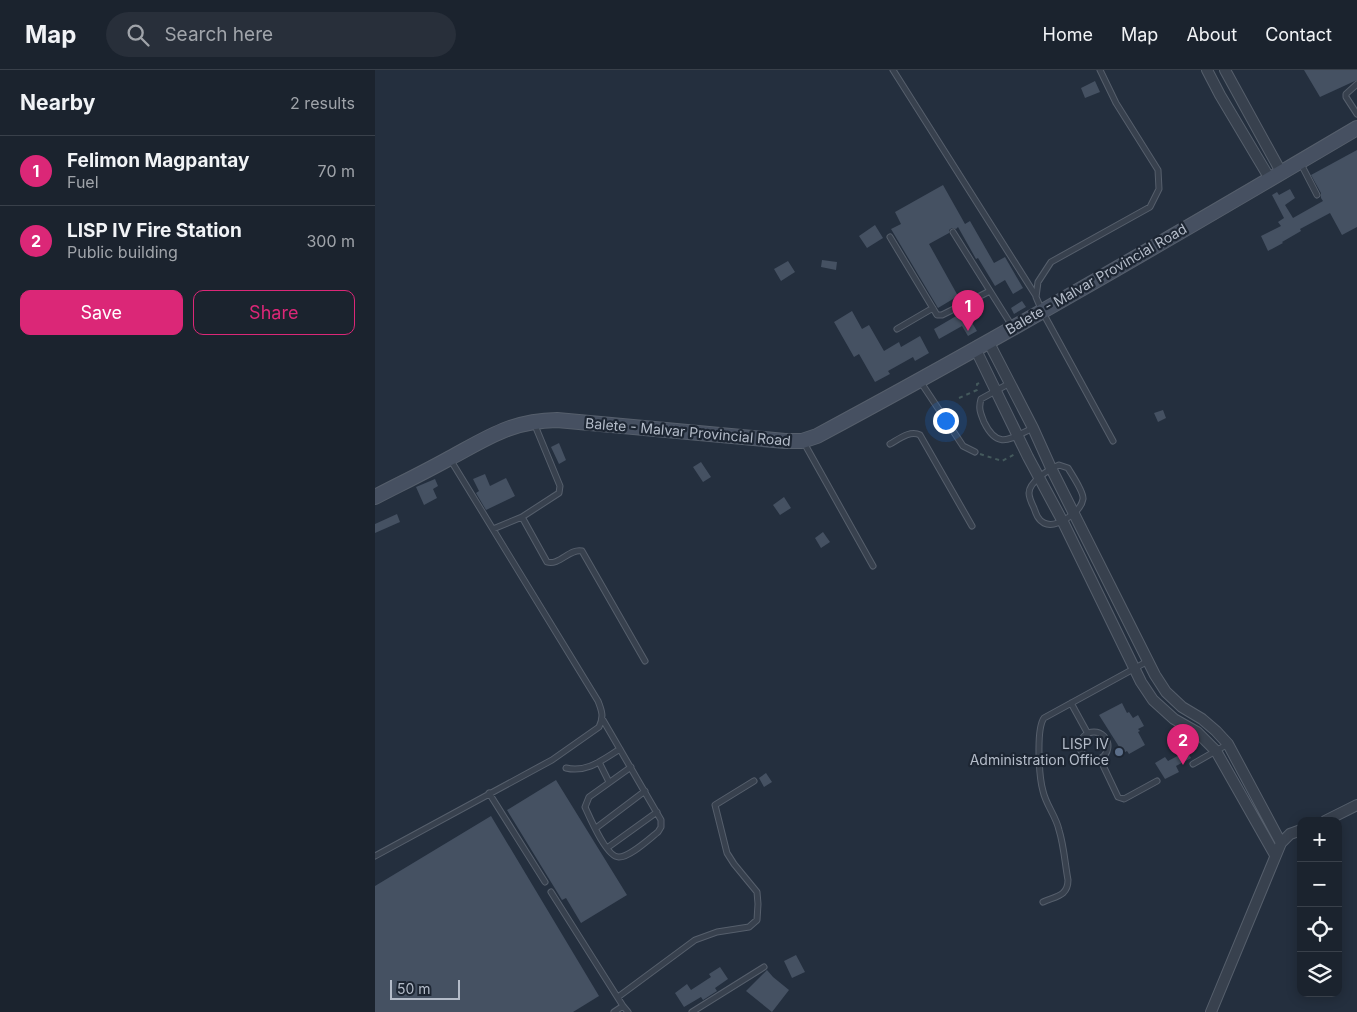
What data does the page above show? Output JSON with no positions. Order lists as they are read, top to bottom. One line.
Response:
{"streets":{"main road":["Balete - Malvar Provincial Road"]},"places":["LISP IV Administration Office"],"scale_bar":"50 m","page":{"header":"Map","search":"Search here","nav":["Home","Map","About","Contact"],"heading":["Nearby","2 results"],"list":[{"mark":"1","name":"Felimon Magpantay","note":"Fuel","value":"70 m"},{"mark":"2","name":"LISP IV Fire Station","note":"Public building","value":"300 m"}],"buttons":["Save","Share"],"pins":["1","2"],"map_buttons":["+","−"],"scale":"50 m"}}
